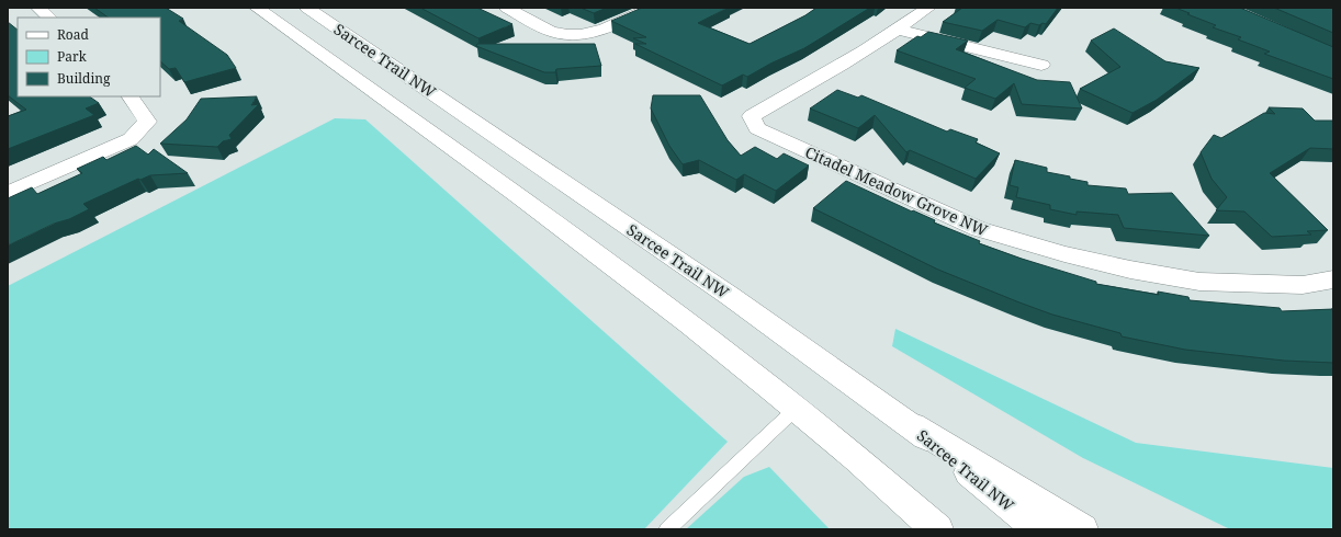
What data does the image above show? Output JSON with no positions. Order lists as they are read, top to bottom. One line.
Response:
{"streets":{"main road":["Sarcee Trail NW","Citadel Meadow Grove NW"]},"legend":["Road","Park","Building"]}
